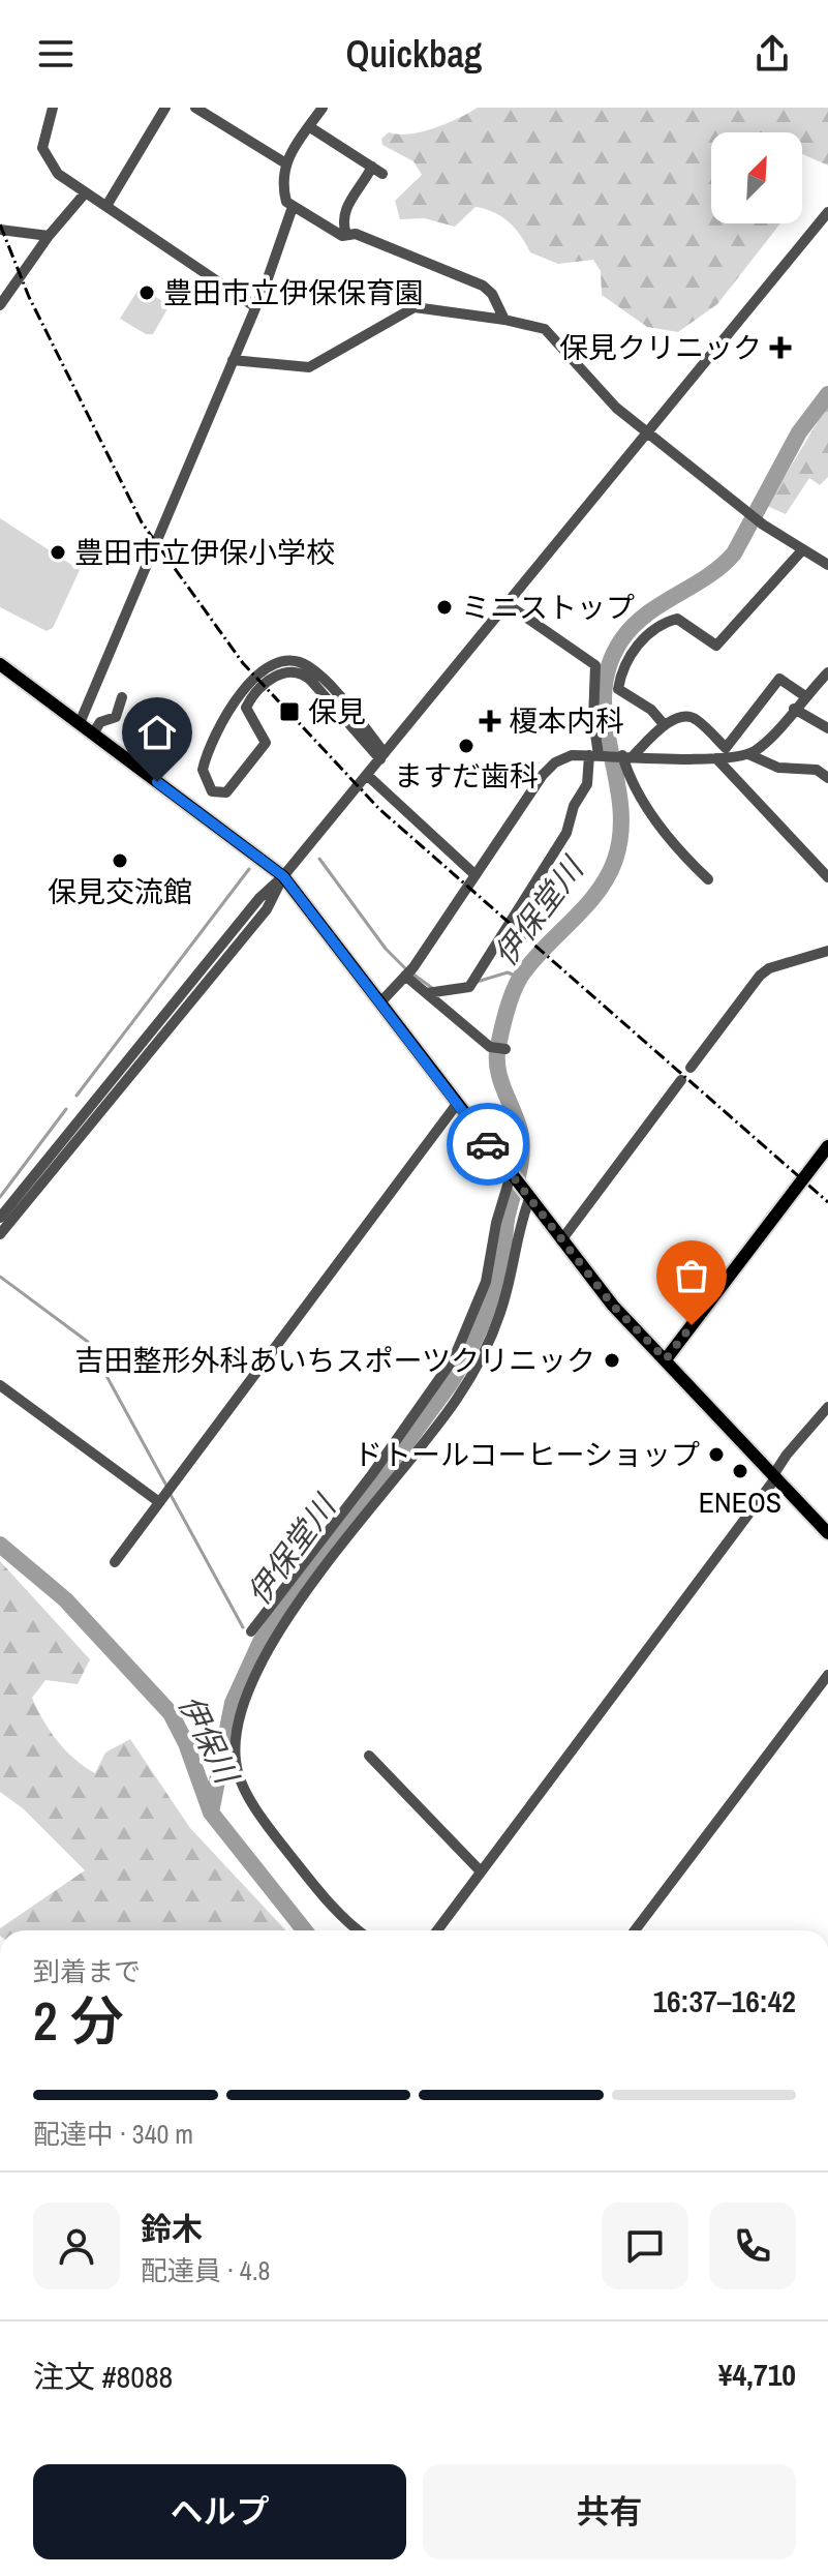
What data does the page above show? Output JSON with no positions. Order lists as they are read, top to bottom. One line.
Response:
{"water":["伊保堂川","伊保川"],"places":{"other":["豊田市立伊保保育園","豊田市立伊保小学校","ミニストップ","ますだ歯科","保見交流館","吉田整形外科あいちスポーツクリニック","ドトールコーヒーショップ","ENEOS"],"health":["保見クリニック","榎本内科"],"transit":["保見"]},"north":"top right","page":{"header":"Quickbag","heading":["2 分","到着まで","16:37–16:42"],"panel":["鈴木","配達員 · 4.8","注文 #8088","¥4,710"],"bar":"配達中 · 340 m","buttons":["ヘルプ","共有"]}}
